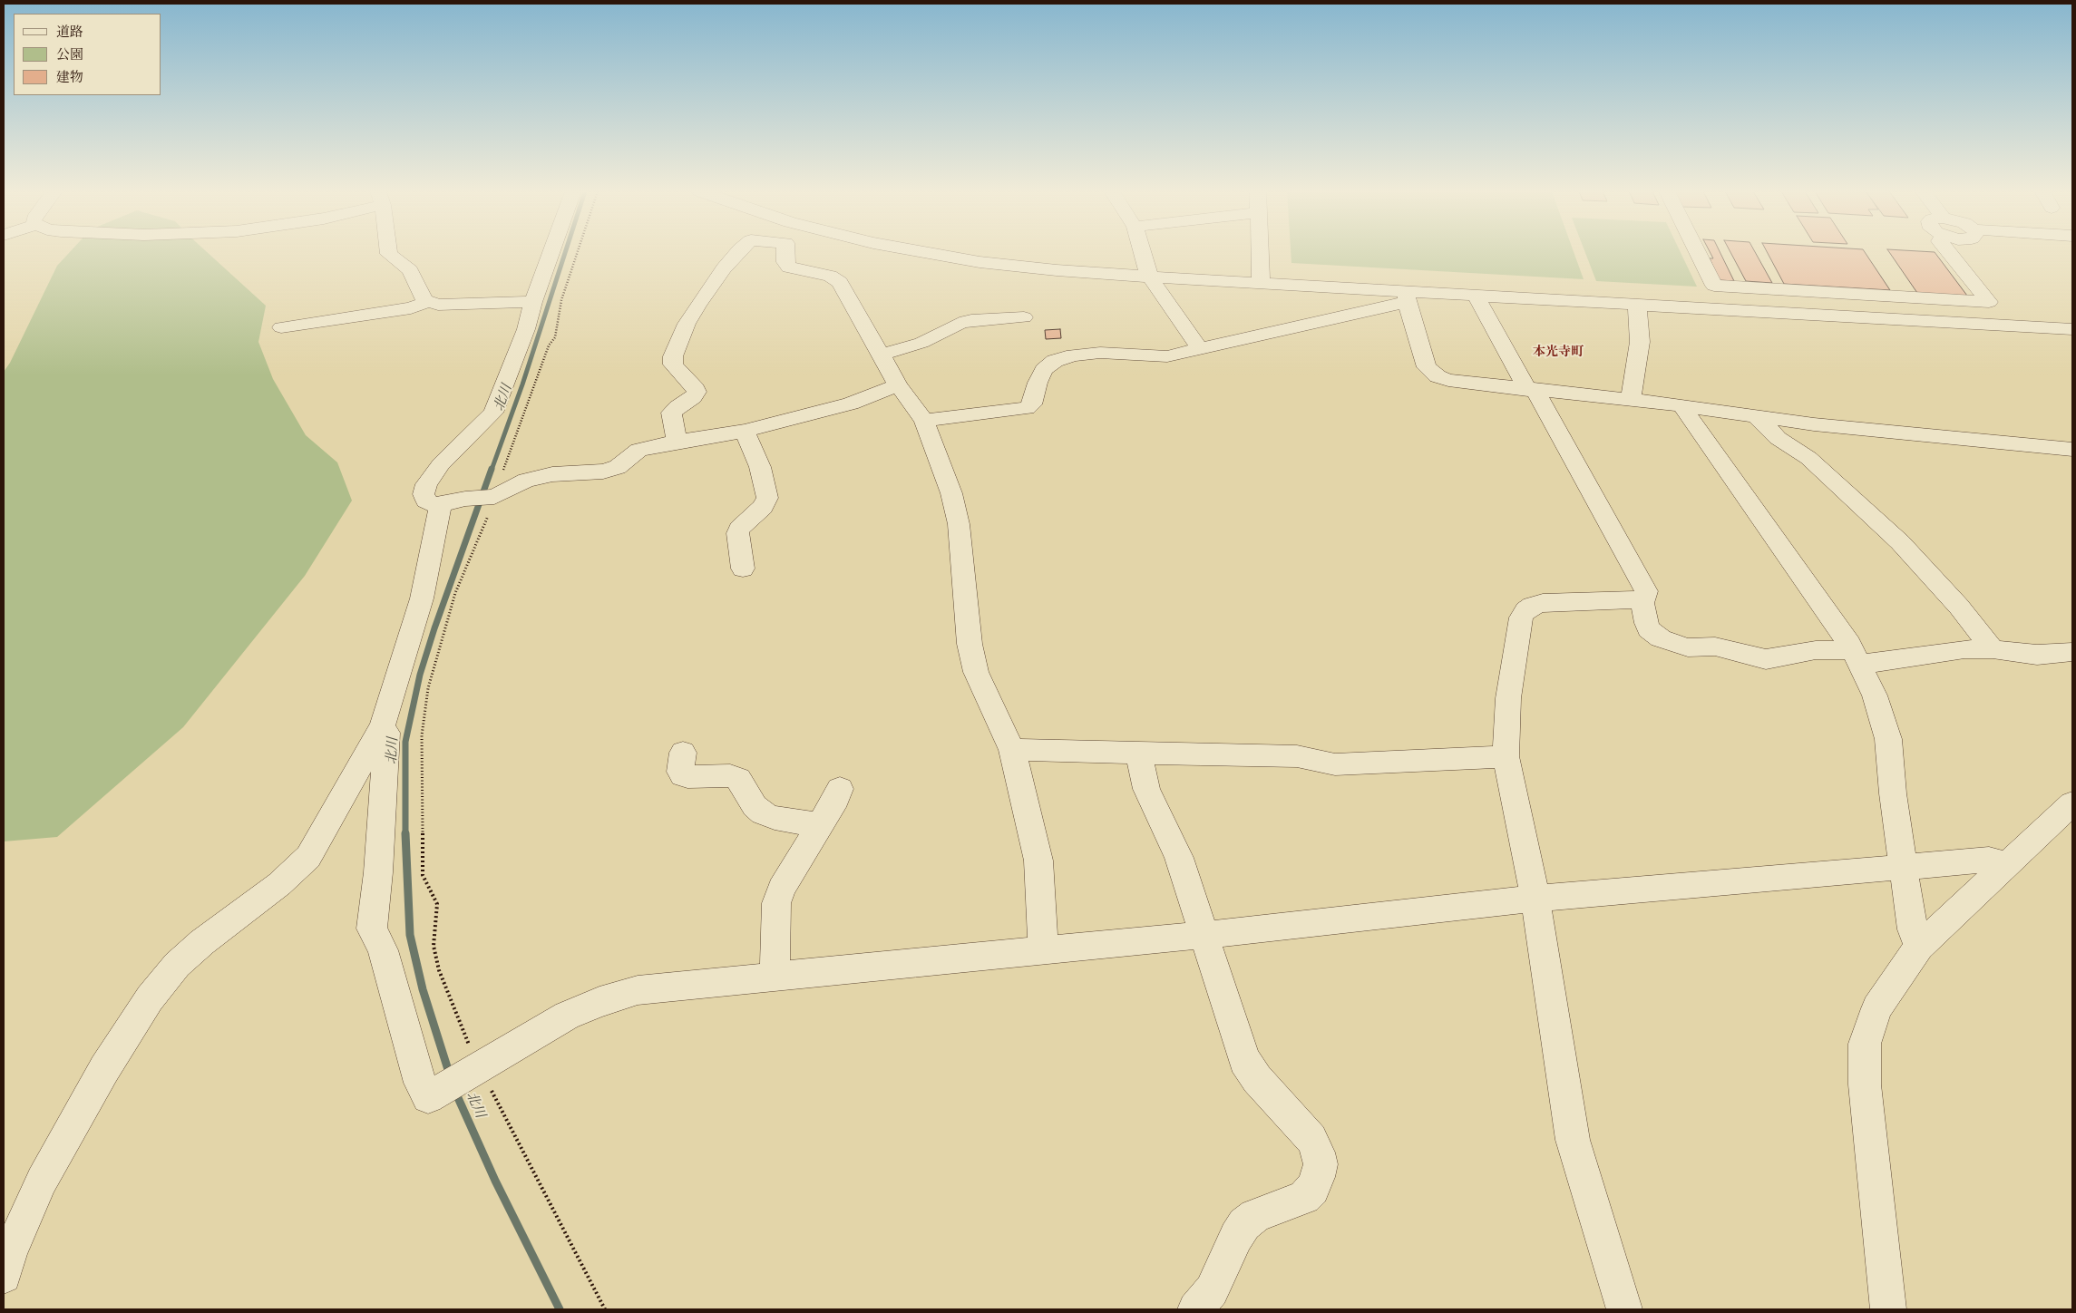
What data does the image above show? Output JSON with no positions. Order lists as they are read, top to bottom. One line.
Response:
{"districts":["本光寺町"],"water":["北川"],"legend":["道路","公園","建物"]}
